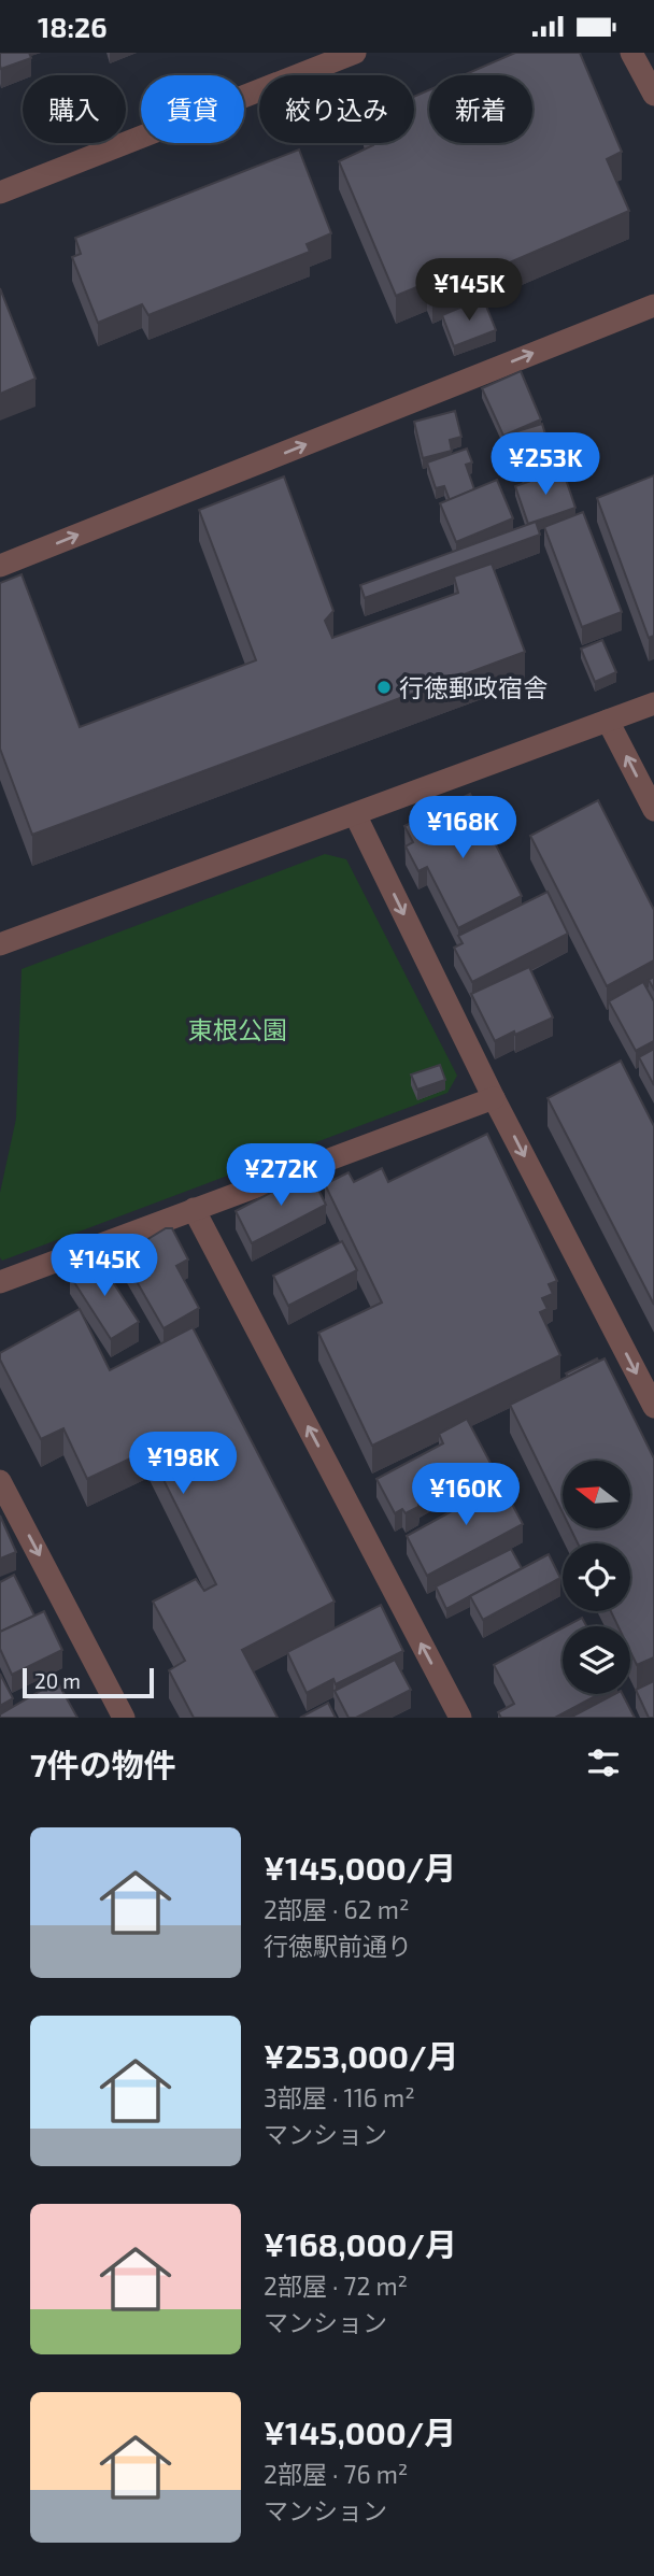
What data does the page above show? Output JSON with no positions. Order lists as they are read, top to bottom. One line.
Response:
{"parks":["東根公園"],"places":["行徳郵政宿舎"],"scale_bar":"20 m","north":"left","page":{"status":"18:26","chip":["購入","賃貸","絞り込み","新着"],"price":["¥145K","¥253K","¥168K","¥272K","¥145K","¥198K","¥160K"],"scale":"20 m","heading":"7件の物件","list":[{"name":"¥145,000/月","note":"2部屋 · 62 m² · 行徳駅前通り"},{"name":"¥253,000/月","note":"3部屋 · 116 m² · マンション"},{"name":"¥168,000/月","note":"2部屋 · 72 m² · マンション"},{"name":"¥145,000/月","note":"2部屋 · 76 m² · マンション"}]}}
